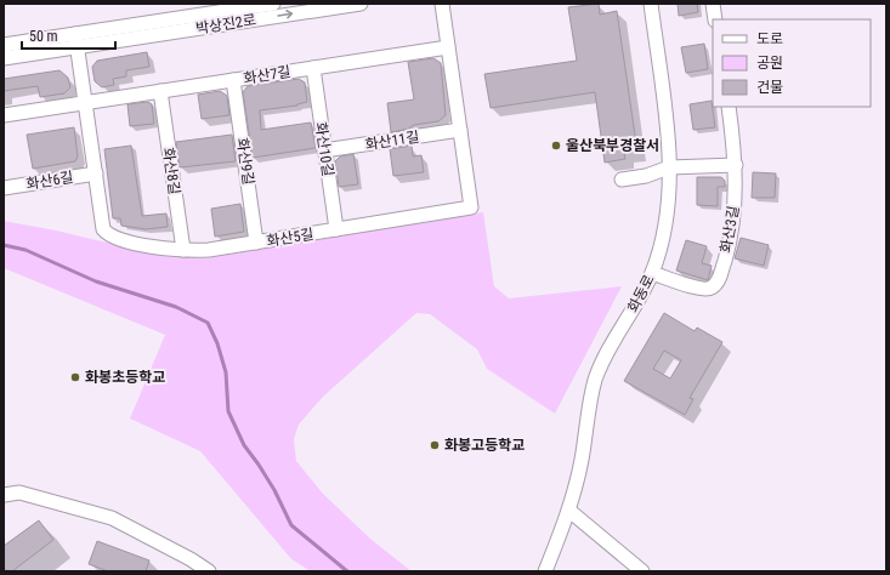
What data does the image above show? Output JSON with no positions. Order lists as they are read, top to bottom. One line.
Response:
{"streets":{"street":["박상진2로","화산7길","화산11길","화산10길","화산9길","화산8길","화산6길","화산3길","화산5길","화동로"]},"crossings":[["박상진2로","화산5길"],["화산7길","화산10길"],["화산7길","화산9길"],["화산7길","화산8길"],["화산7길","화산5길"],["화산11길","화산10길"],["화산11길","화산5길"],["화산10길","화산5길"],["화산9길","화산5길"],["화산8길","화산5길"],["화산6길","화산5길"],["화산3길","화동로"]],"places":["울산북부경찰서","화봉초등학교","화봉고등학교"],"legend":["도로","공원","건물"],"scale_bar":"50 m"}
